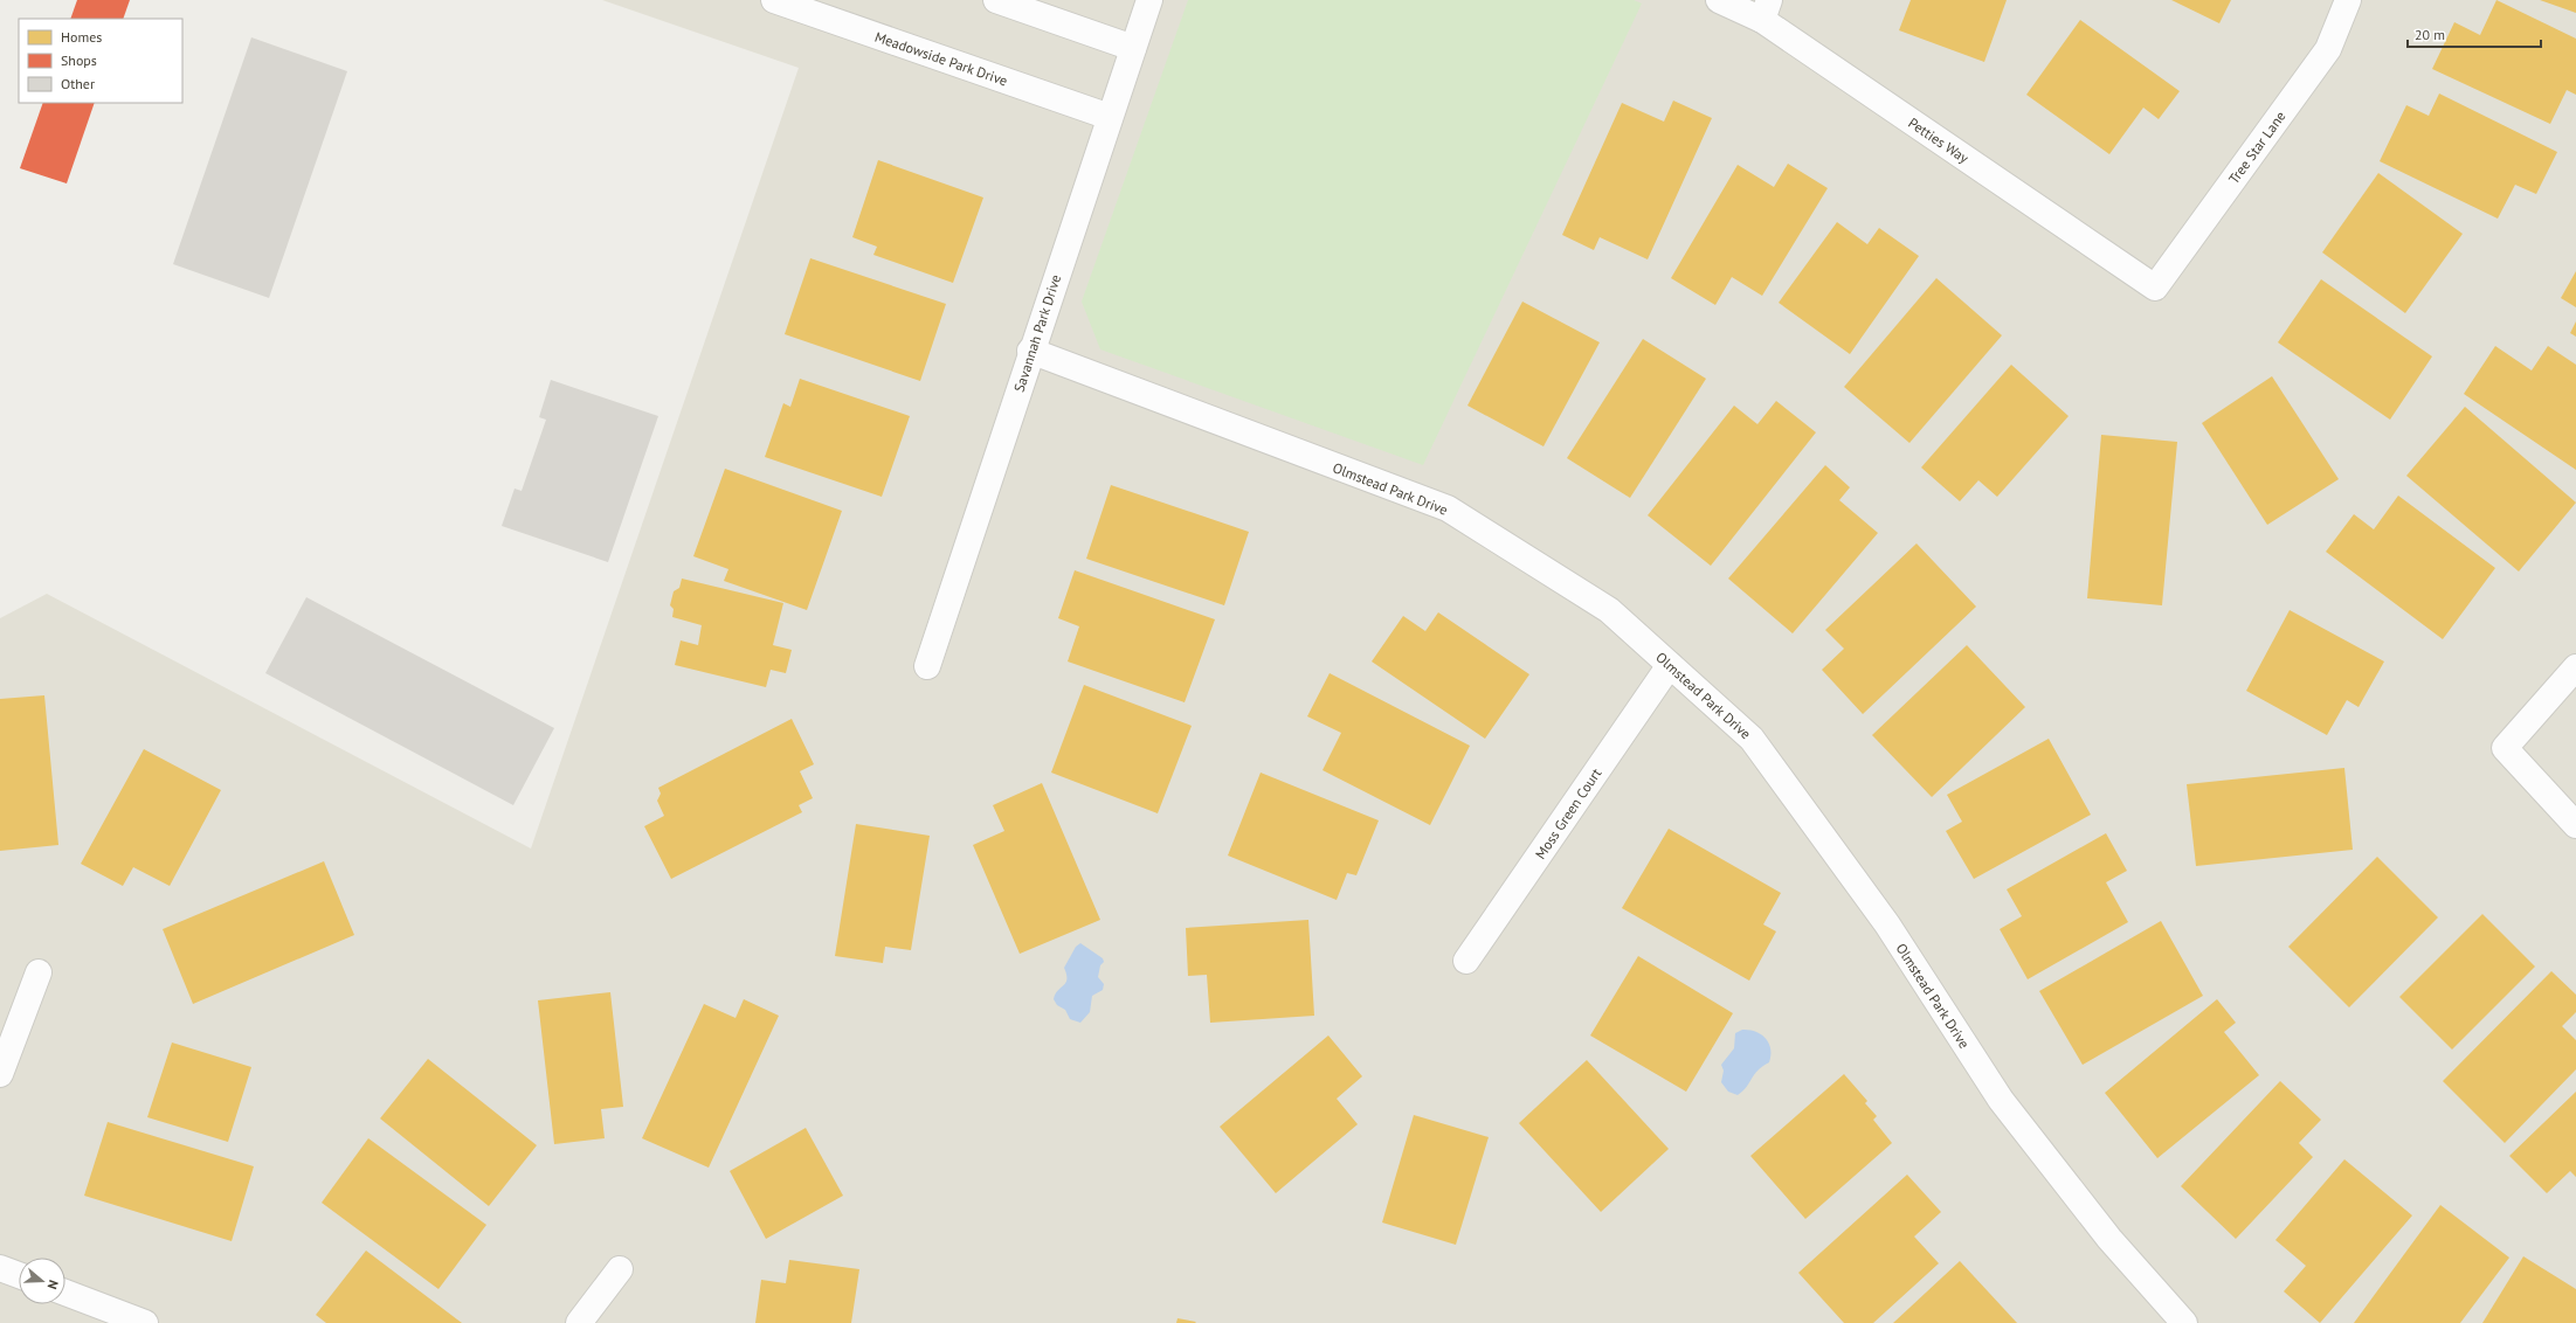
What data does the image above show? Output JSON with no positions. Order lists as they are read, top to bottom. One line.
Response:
{"streets":{"street":["Meadowside Park Drive","Petties Way","Tree Star Lane","Savannah Park Drive","Olmstead Park Drive","Moss Green Court"]},"crossings":[["Meadowside Park Drive","Savannah Park Drive"],["Petties Way","Tree Star Lane"],["Savannah Park Drive","Olmstead Park Drive"],["Olmstead Park Drive","Moss Green Court"]],"legend":["Homes","Shops","Other"],"scale_bar":"20 m","north":"right"}
